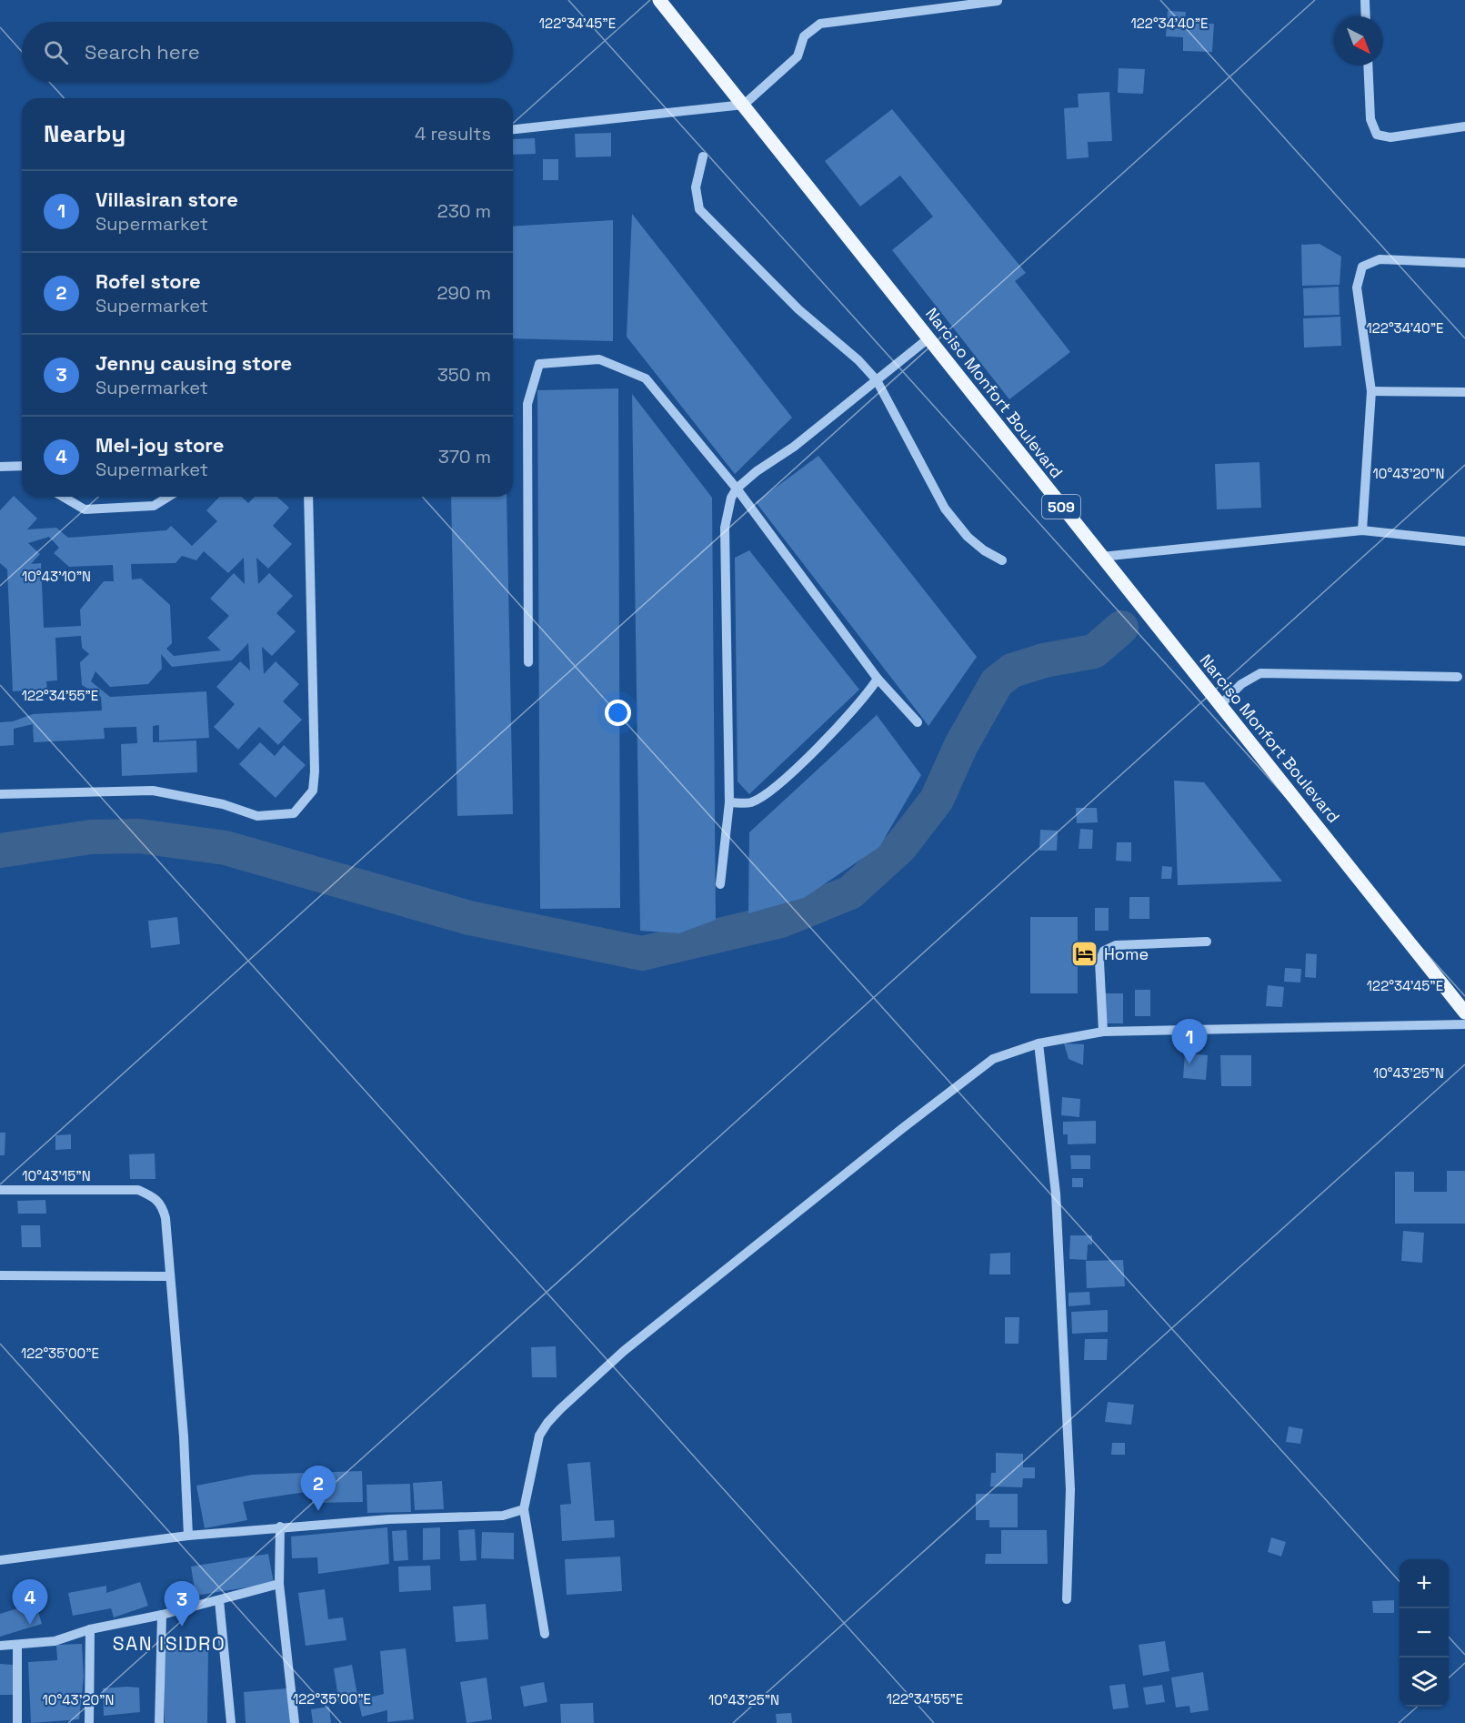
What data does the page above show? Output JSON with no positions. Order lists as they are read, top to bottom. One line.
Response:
{"streets":{"main road":["Narciso Monfort Boulevard","509"]},"districts":["SAN ISIDRO"],"places":{"hotel":["Home"]},"north":"bottom right","page":{"search":"Search here","heading":["Nearby","4 results"],"list":[{"mark":"1","name":"Villasiran store","note":"Supermarket","value":"230 m"},{"mark":"2","name":"Rofel store","note":"Supermarket","value":"290 m"},{"mark":"3","name":"Jenny causing store","note":"Supermarket","value":"350 m"},{"mark":"4","name":"Mel-joy store","note":"Supermarket","value":"370 m"}],"pins":["1","2","4","3"],"map_buttons":["+","−"]},"coordinates":["122°34'45\"E","122°34'40\"E","10°43'20\"N","10°43'10\"N","122°34'55\"E","10°43'25\"N","10°43'15\"N","122°35'00\"E"]}
